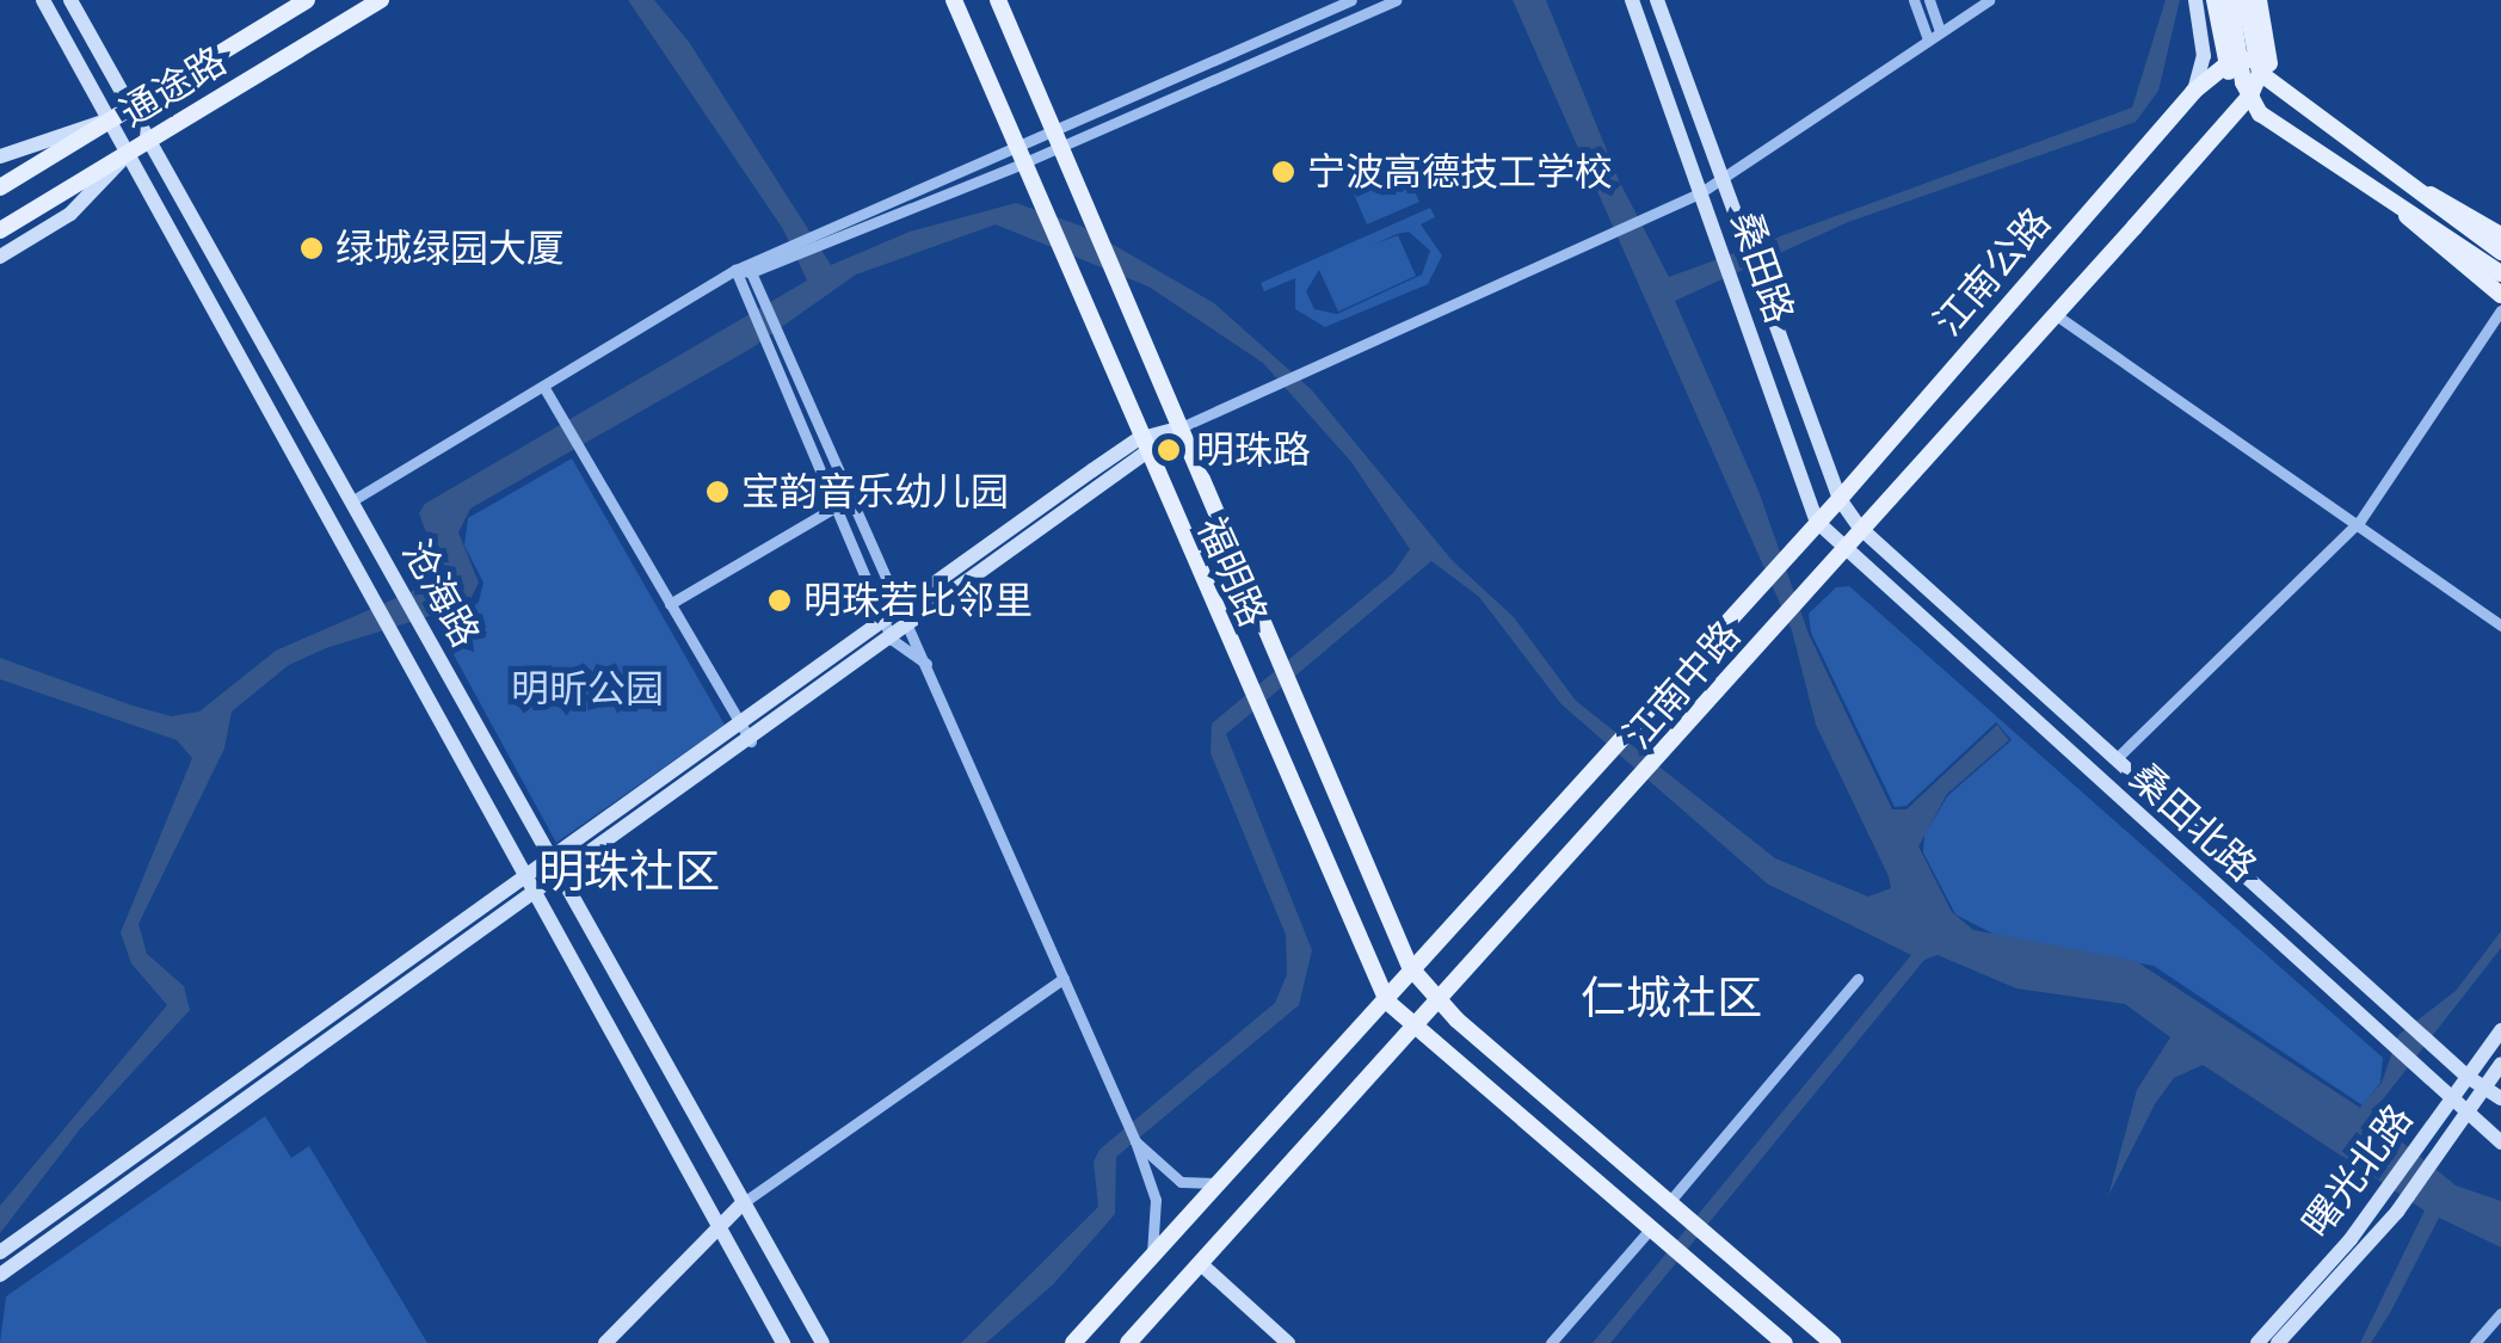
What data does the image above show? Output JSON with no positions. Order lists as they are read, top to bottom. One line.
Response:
{"streets":{"main road":["通途路","桑田路","江南公路","福明路","沧海路","江南中路","桑田北路","曙光北路"]},"crossings":[["通途路","沧海路"],["桑田路","江南公路"],["桑田路","江南中路"],["桑田路","桑田北路"],["江南公路","江南中路"],["福明路","江南中路"],["江南中路","桑田北路"],["桑田北路","曙光北路"]],"districts":["明珠社区","仁城社区"],"parks":["明昕公园"],"places":["宁波高德技工学校","绿城绿园大厦","明珠路","宝韵音乐幼儿园","明珠若比邻里"]}
